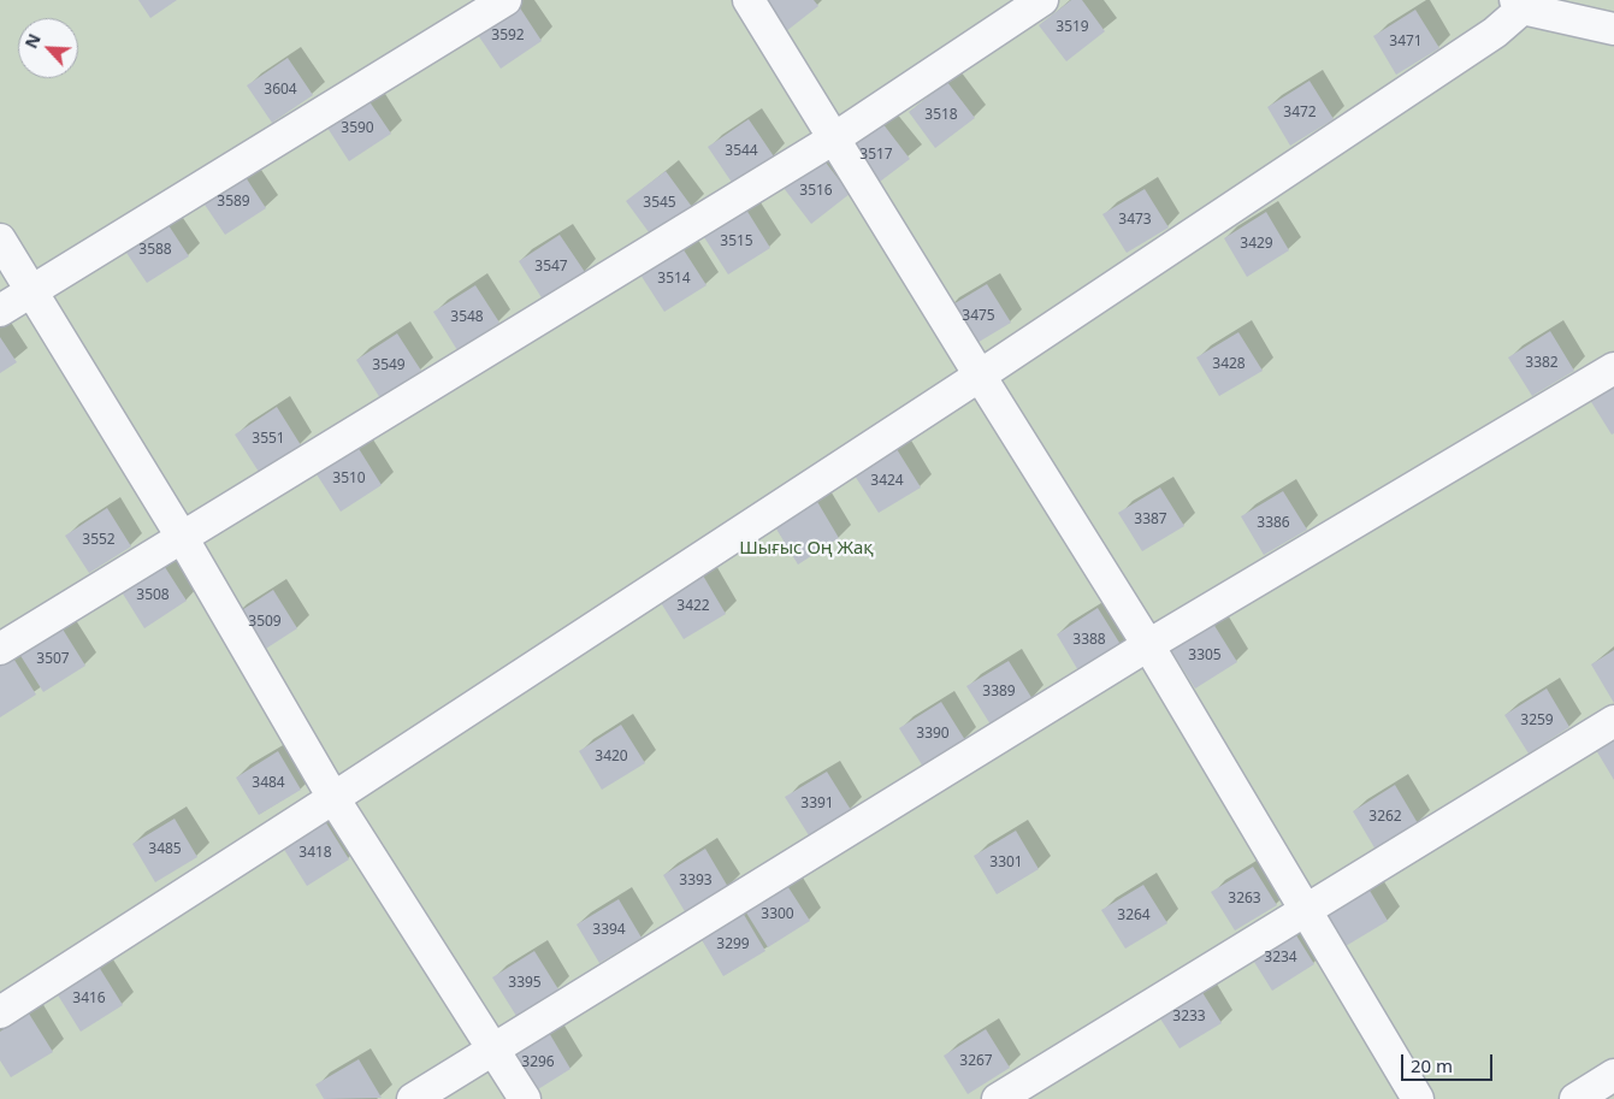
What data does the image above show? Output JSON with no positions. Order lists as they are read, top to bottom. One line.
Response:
{"parks":["Шығыс Оң Жақ"],"house_numbers":["3519","3592","3471","3604","3472","3518","3590","3544","3517","3516","3589","3545","3473","3515","3429","3588","3547","3514","3475","3548","3382","3428","3549","3551","3510","3424","3387","3386","3552","3508","3422","3509","3388","3305","3507","3389","3259","3390","3420","3484","3391","3262","3485","3418","3301","3393","3263","3300","3264","3394","3299","3234","3395","3416","3233","3267","3296"],"scale_bar":"20 m","north":"top left"}
